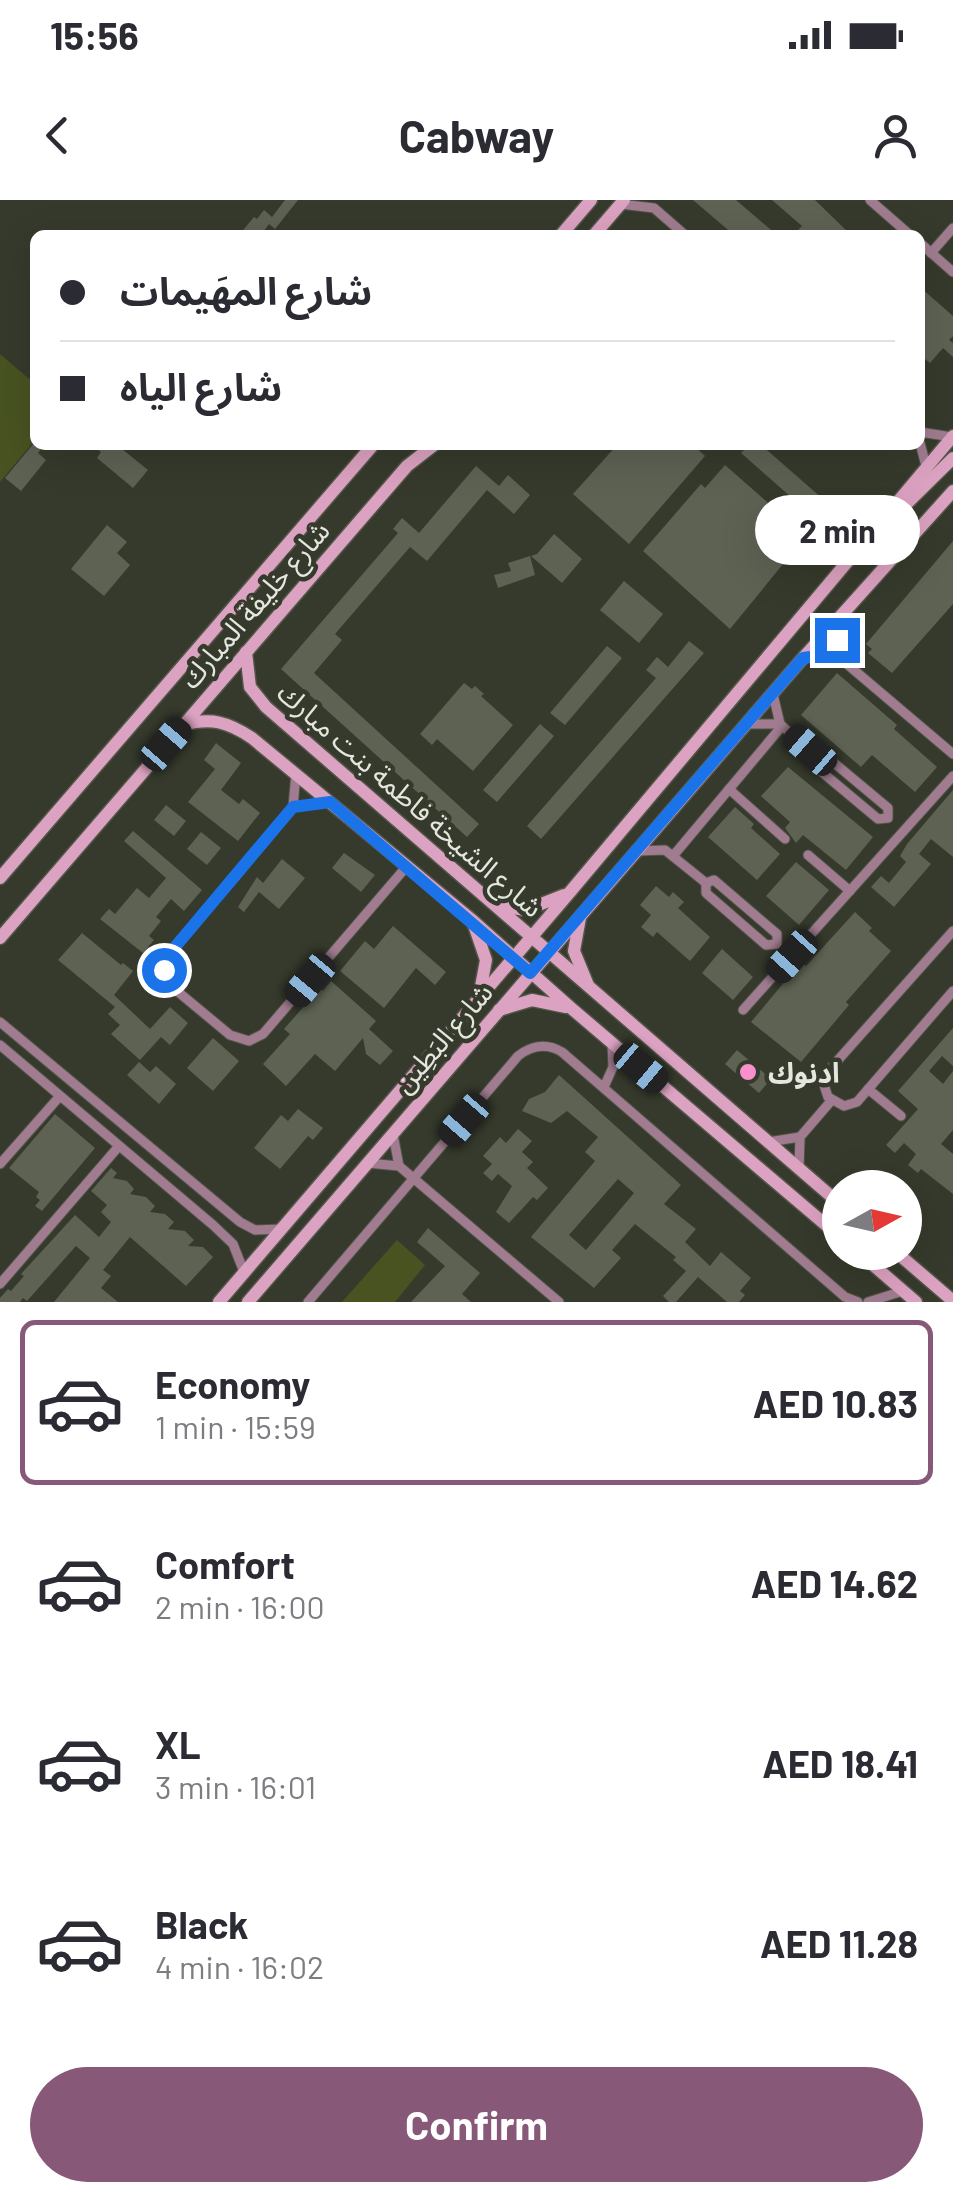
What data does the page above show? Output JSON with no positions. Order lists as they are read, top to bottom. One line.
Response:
{"streets":{"main road":["شارع خليفة المبارك","شارع الشيخة فاطمة بنت مبارك","شارع البَطِين"]},"crossings":[["شارع خليفة المبارك","شارع الشيخة فاطمة بنت مبارك"],["شارع الشيخة فاطمة بنت مبارك","شارع البَطِين"]],"places":["ادنوك"],"north":"right","page":{"status":"15:56","header":"Cabway","banner":["شارع المهَيمات","شارع الياه"],"bubble":"2 min","list":[{"name":"Economy","note":"1 min · 15:59","value":"AED 10.83"},{"name":"Comfort","note":"2 min · 16:00","value":"AED 14.62"},{"name":"XL","note":"3 min · 16:01","value":"AED 18.41"},{"name":"Black","note":"4 min · 16:02","value":"AED 11.28"}],"buttons":"Confirm"}}
